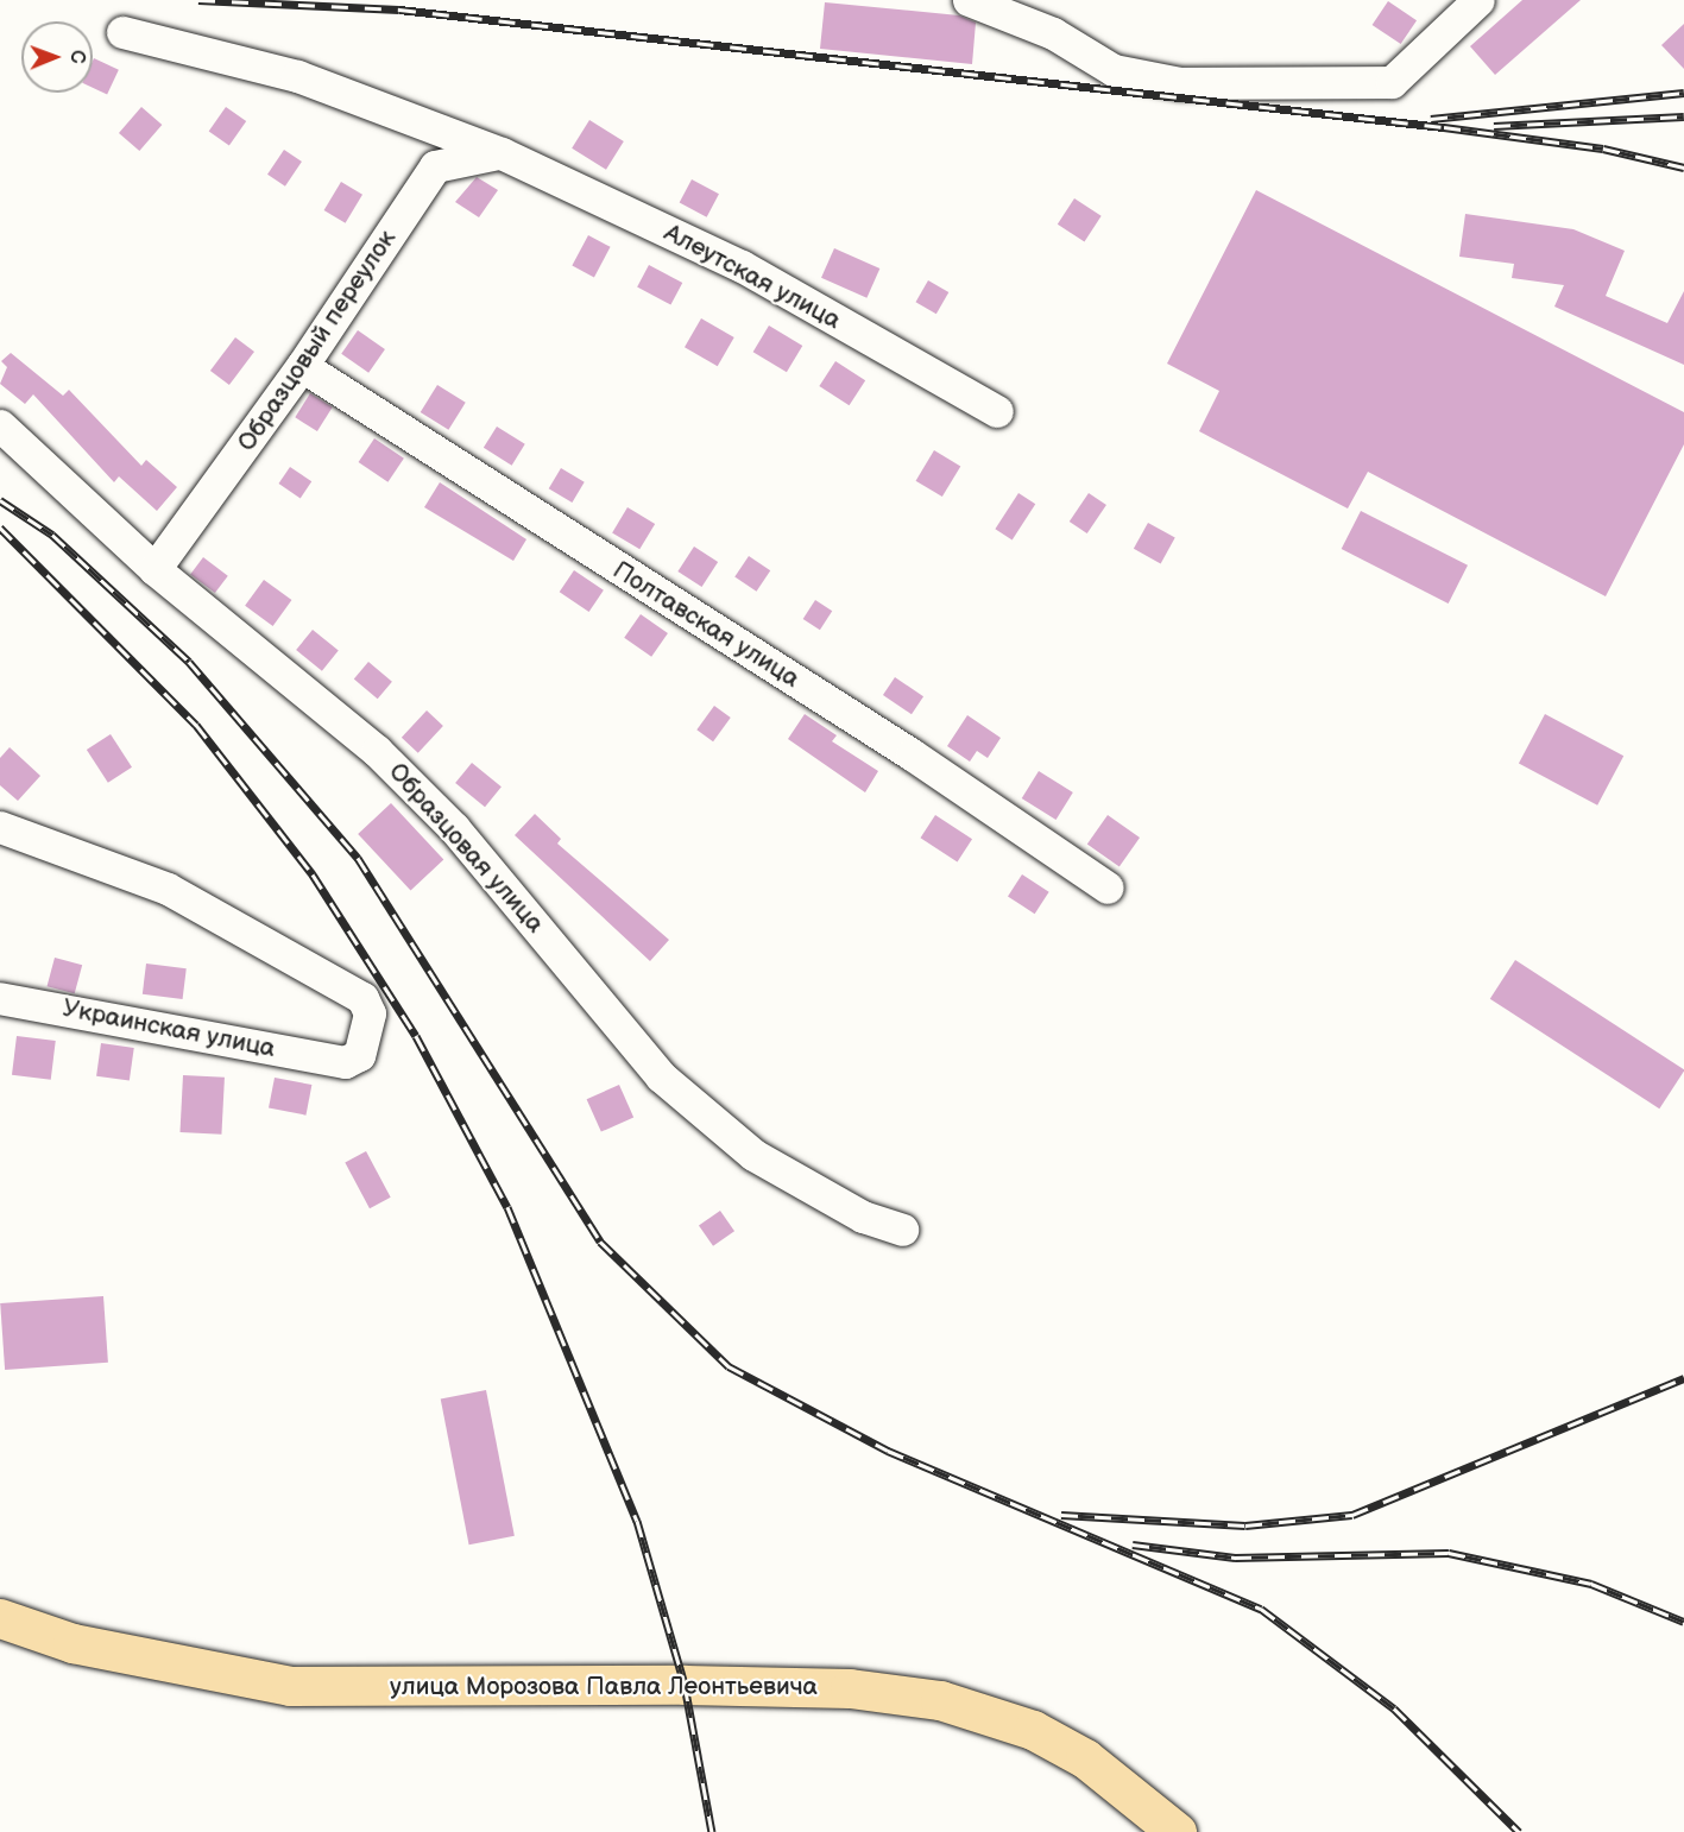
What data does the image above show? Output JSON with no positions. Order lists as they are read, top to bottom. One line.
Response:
{"streets":{"main road":["улица Морозова Павла Леонтьевича"],"street":["Алеутская улица","Образцовый переулок","Полтавская улица","Образцовая улица","Украинская улица"]},"crossings":[["Алеутская улица","Образцовый переулок"],["Образцовый переулок","Полтавская улица"],["Образцовый переулок","Образцовая улица"]],"north":"right"}
